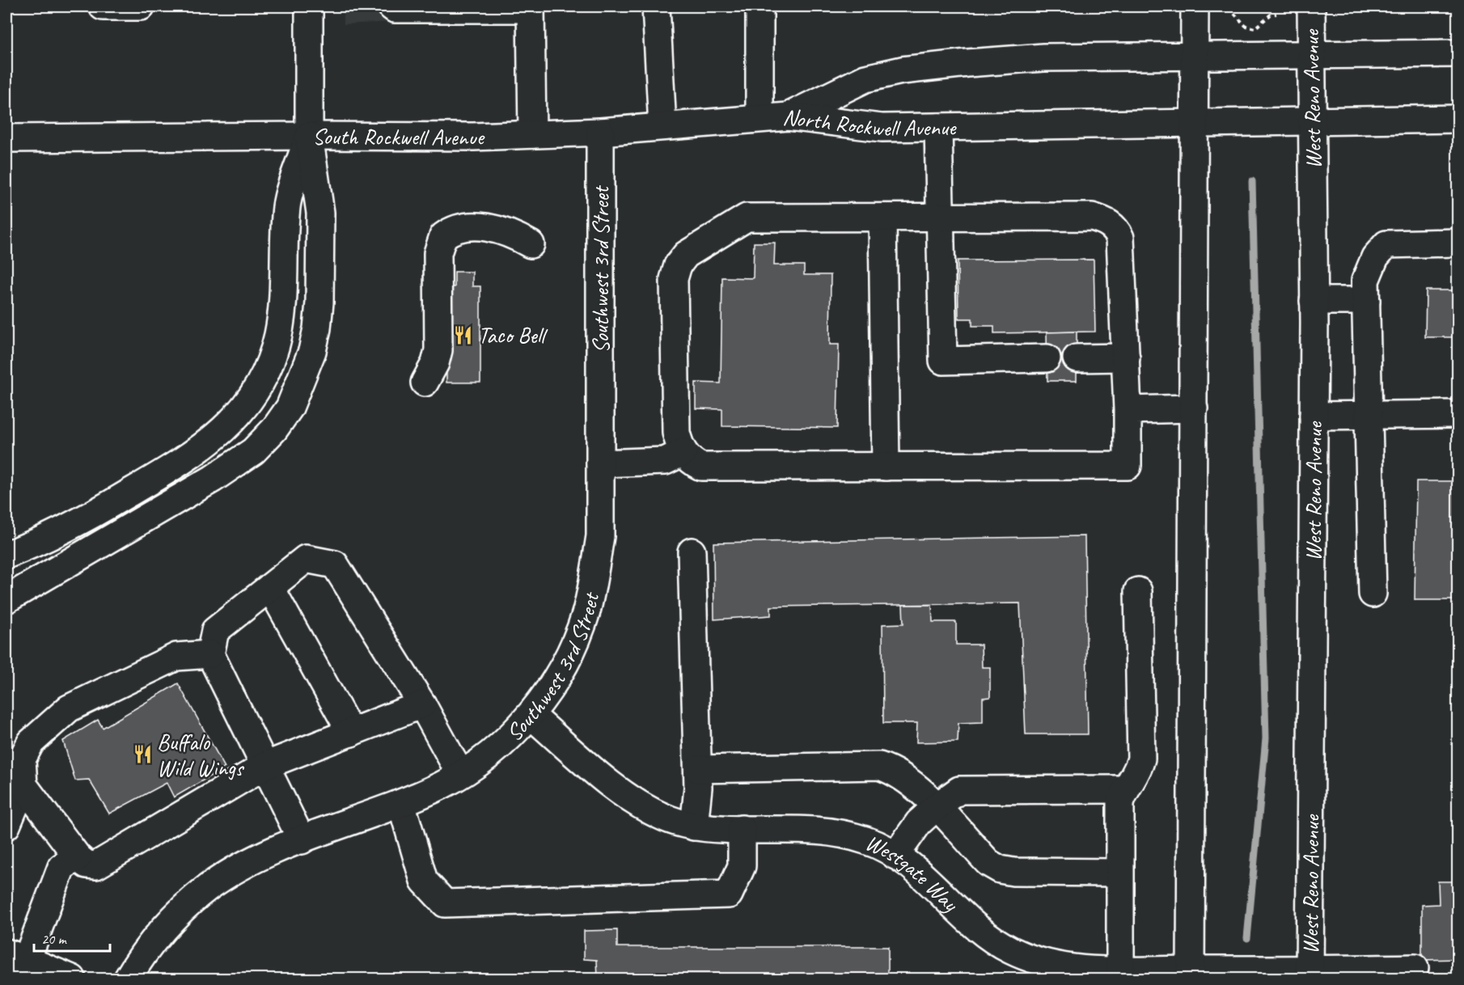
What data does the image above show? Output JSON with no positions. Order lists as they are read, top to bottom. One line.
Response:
{"streets":{"main road":["West Reno Avenue","North Rockwell Avenue","South Rockwell Avenue","Southwest 3rd Street","Westgate Way"]},"crossings":[["West Reno Avenue","North Rockwell Avenue"],["West Reno Avenue","Westgate Way"],["North Rockwell Avenue","South Rockwell Avenue"],["South Rockwell Avenue","Southwest 3rd Street"],["Southwest 3rd Street","Westgate Way"]],"places":{"restaurant":["Taco Bell","Buffalo Wild Wings"]},"scale_bar":"20 m"}
